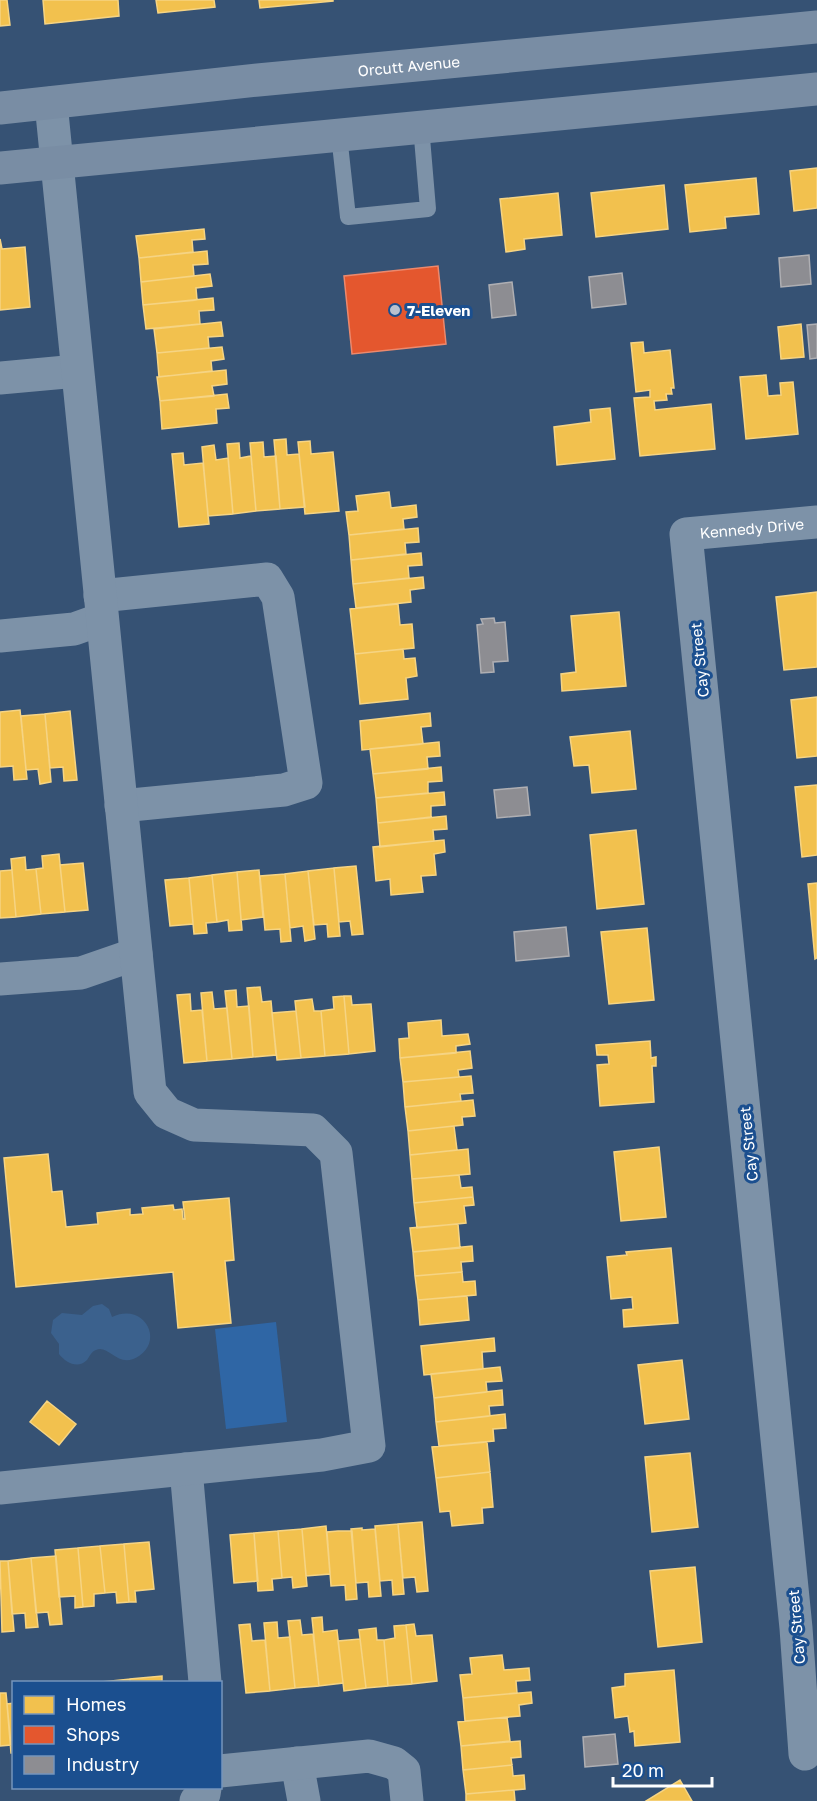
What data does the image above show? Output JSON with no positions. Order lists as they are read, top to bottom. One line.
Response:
{"streets":{"main road":["Orcutt Avenue"],"street":["Kennedy Drive","Cay Street"]},"crossings":[["Kennedy Drive","Cay Street"]],"places":["7-Eleven"],"legend":["Homes","Shops","Industry"],"scale_bar":"20 m"}
